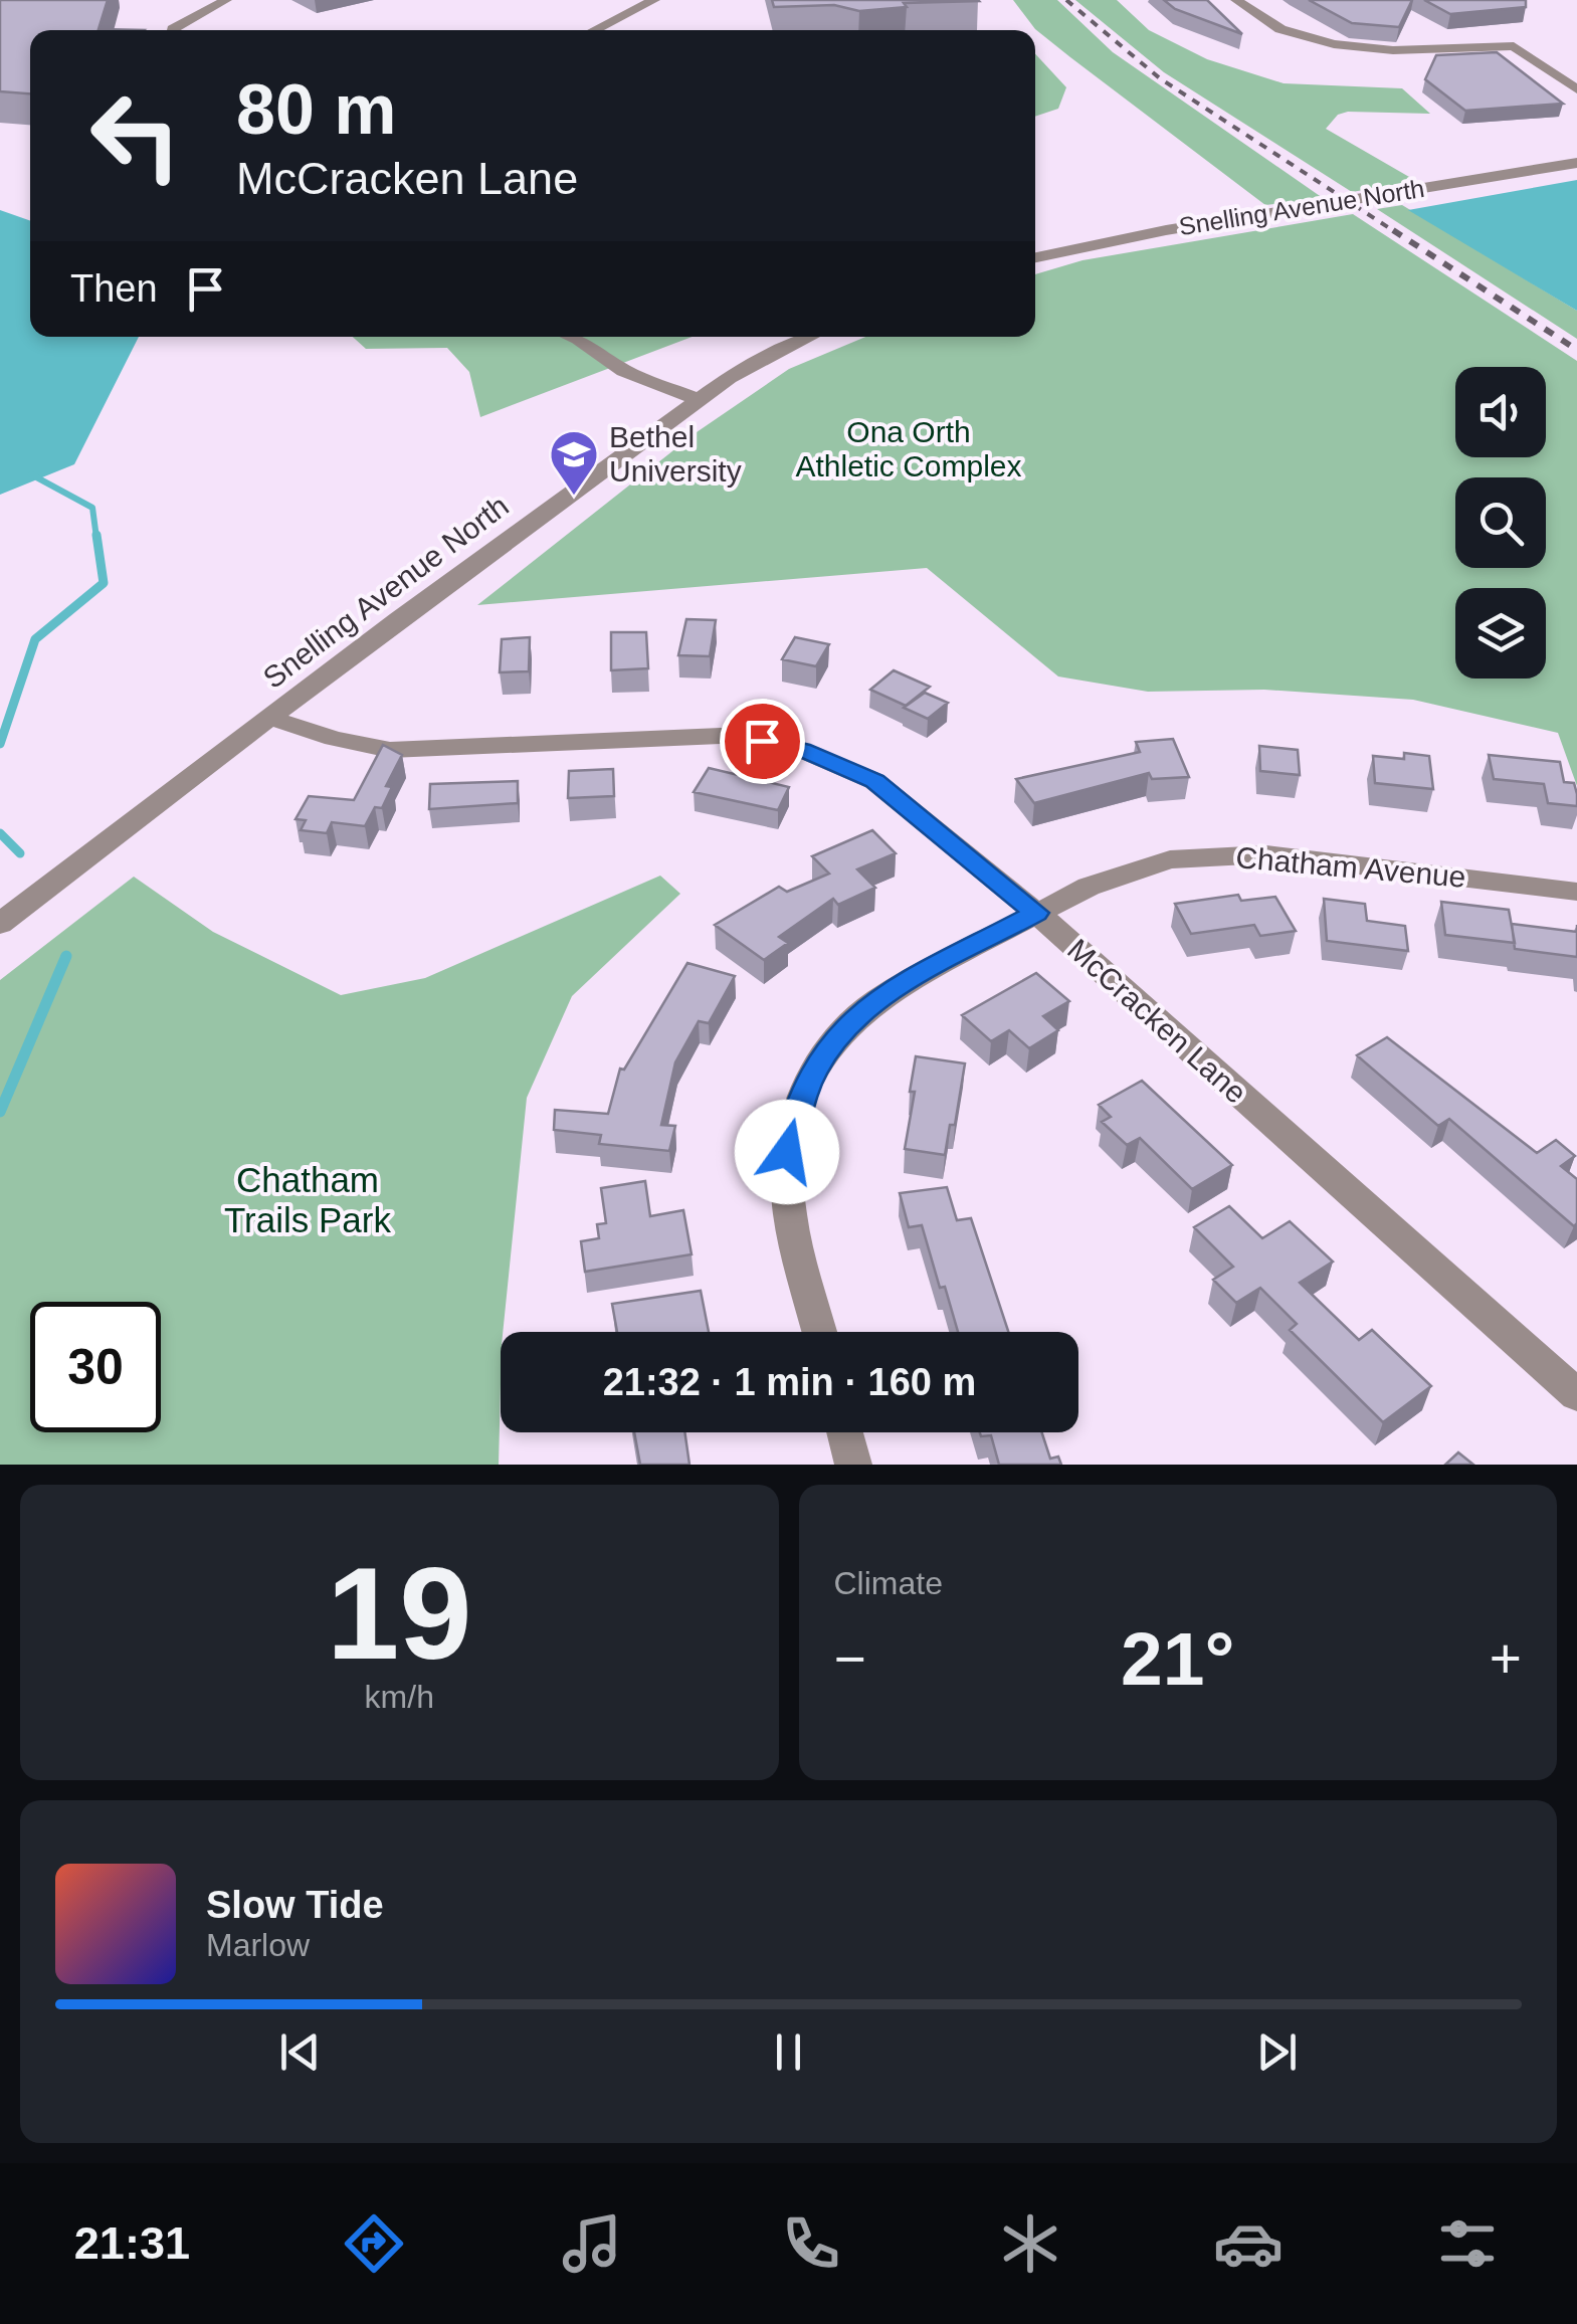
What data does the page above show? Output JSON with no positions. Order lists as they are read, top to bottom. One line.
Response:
{"streets":{"street":["Snelling Avenue North","Chatham Avenue","McCracken Lane"]},"crossings":[["Snelling Avenue North","McCracken Lane"],["Chatham Avenue","McCracken Lane"]],"parks":["Ona Orth Athletic Complex","Chatham Trails Park"],"places":{"school or university":["Bethel University"]},"page":{"turn":["80 m","McCracken Lane"],"then":"Then","limit":"30","trip":"21:32 · 1 min · 160 m","tile":[["19","km/h"],"Climate"],"heat":["−","21°","+"],"song":["Slow Tide","Marlow"],"tabs":"21:31"}}
